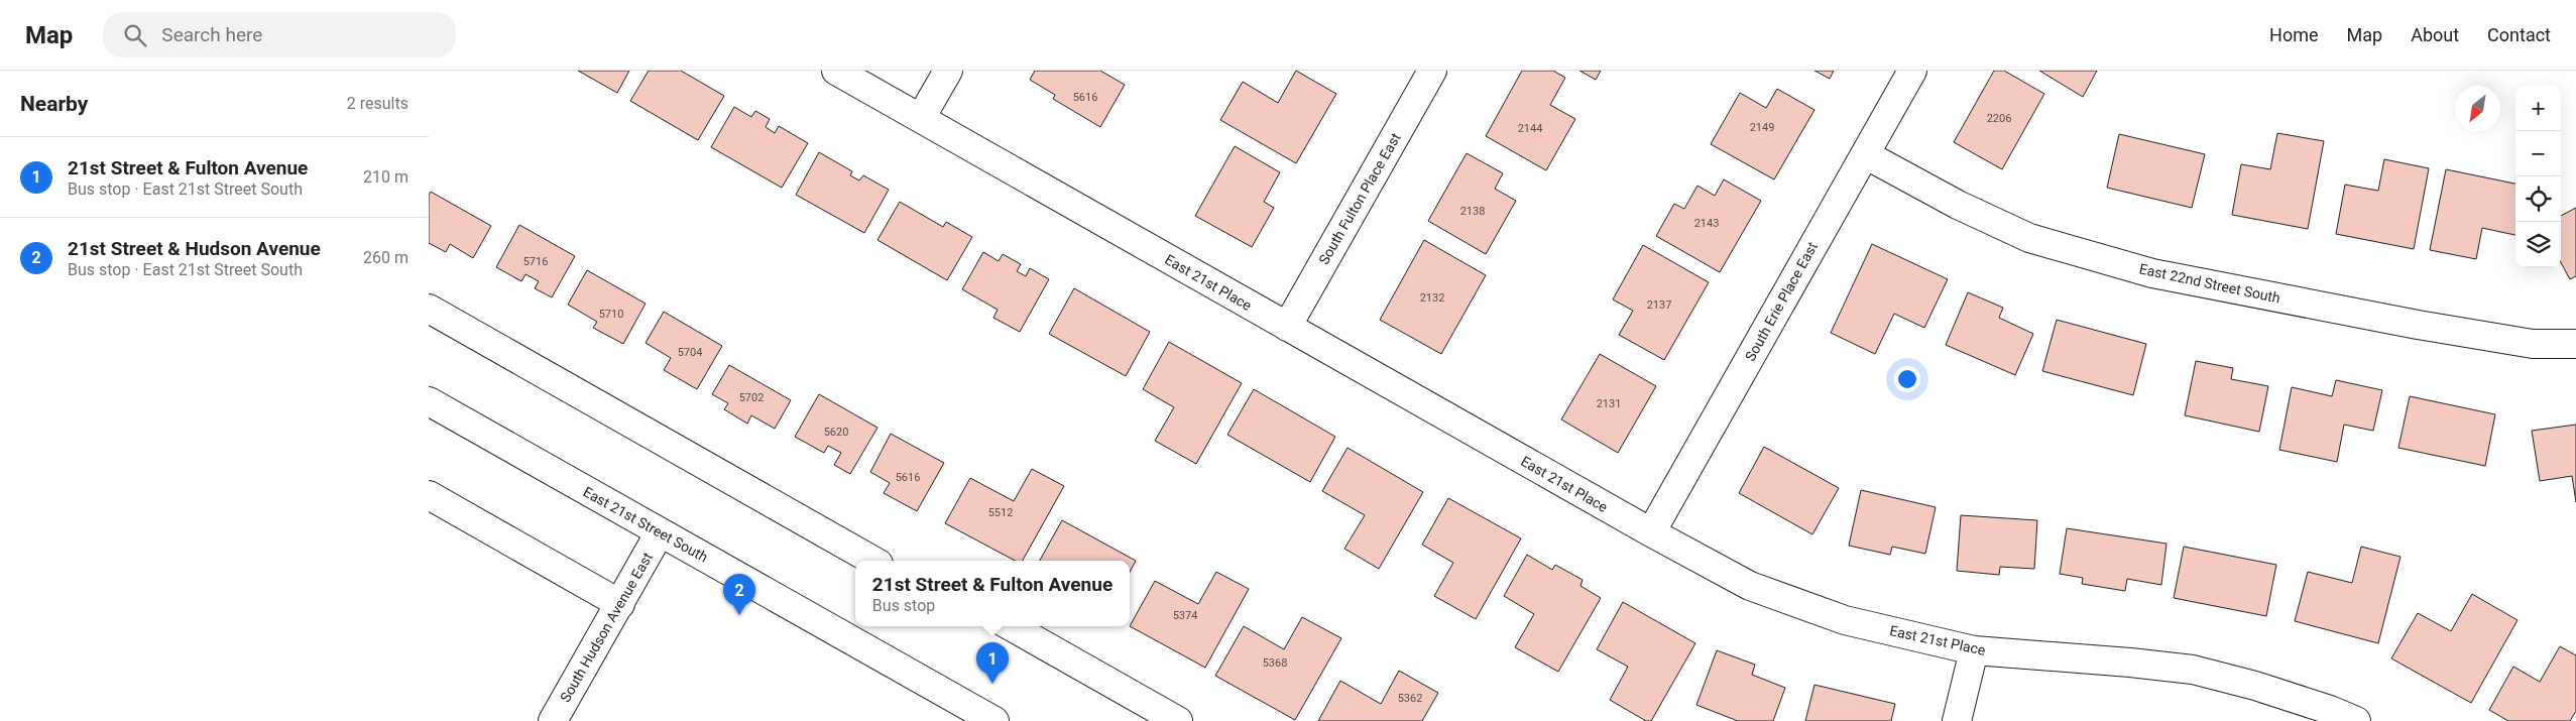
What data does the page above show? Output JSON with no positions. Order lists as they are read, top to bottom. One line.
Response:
{"streets":{"street":["South Fulton Place East","East 21st Place","East 22nd Street South","South Erie Place East","East 21st Street South","South Hudson Avenue East"]},"crossings":[["South Fulton Place East","East 21st Place"],["East 21st Place","South Erie Place East"],["East 22nd Street South","South Erie Place East"],["East 21st Street South","South Hudson Avenue East"]],"house_numbers":["5616","2206","2149","2144","2138","2143","5716","2132","2137","5710","5704","5702","2131","5620","5616","5512","5374","5368","5362"],"north":"bottom left","page":{"header":"Map","search":"Search here","nav":["Home","Map","About","Contact"],"heading":["Nearby","2 results"],"map_buttons":["+","−"],"list":[{"mark":"1","name":"21st Street & Fulton Avenue","note":"Bus stop · East 21st Street South","value":"210 m"},{"mark":"2","name":"21st Street & Hudson Avenue","note":"Bus stop · East 21st Street South","value":"260 m"}],"popup":["21st Street & Fulton Avenue","Bus stop"],"pins":["2","1"]}}
